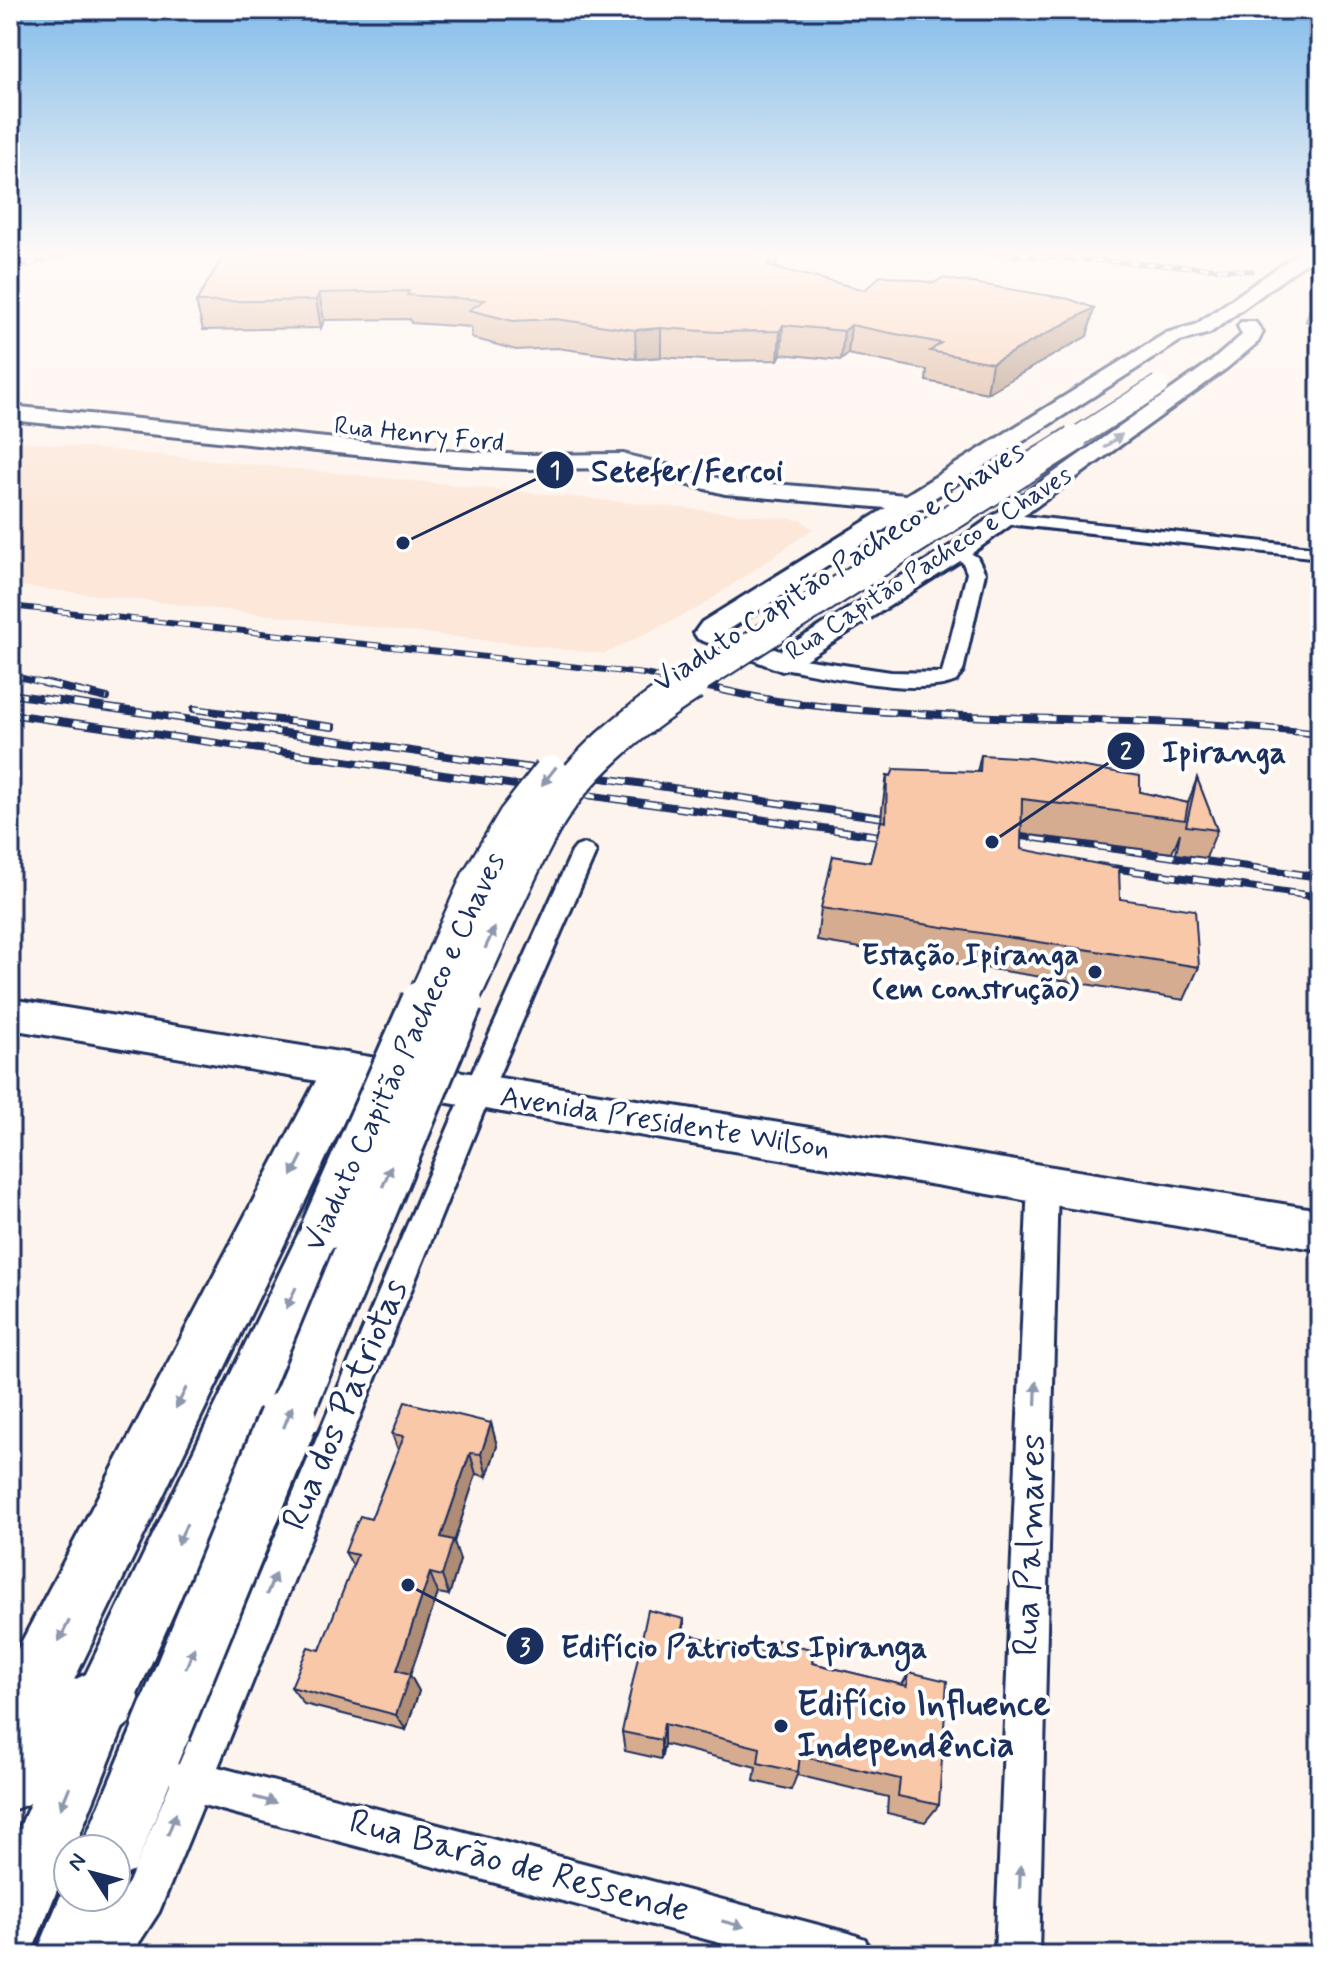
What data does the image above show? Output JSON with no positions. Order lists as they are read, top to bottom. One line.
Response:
{"streets":{"main road":["Rua Henry Ford","Rua Capitão Pacheco e Chaves","Viaduto Capitão Pacheco e Chaves","Avenida Presidente Wilson"],"street":["Rua dos Patriotas","Rua Palmares","Rua Barão de Ressende"]},"crossings":[["Rua Capitão Pacheco e Chaves","Viaduto Capitão Pacheco e Chaves"],["Avenida Presidente Wilson","Rua dos Patriotas"],["Avenida Presidente Wilson","Rua Palmares"],["Rua dos Patriotas","Rua Barão de Ressende"]],"one_way":["Rua dos Patriotas","Rua Palmares","Rua Barão de Ressende"],"places":["Setefer/Fercoi","Ipiranga","Estação Ipiranga (em construção)","Edifício Patriotas Ipiranga","Edifício Influence Independência"],"north":"top left"}
